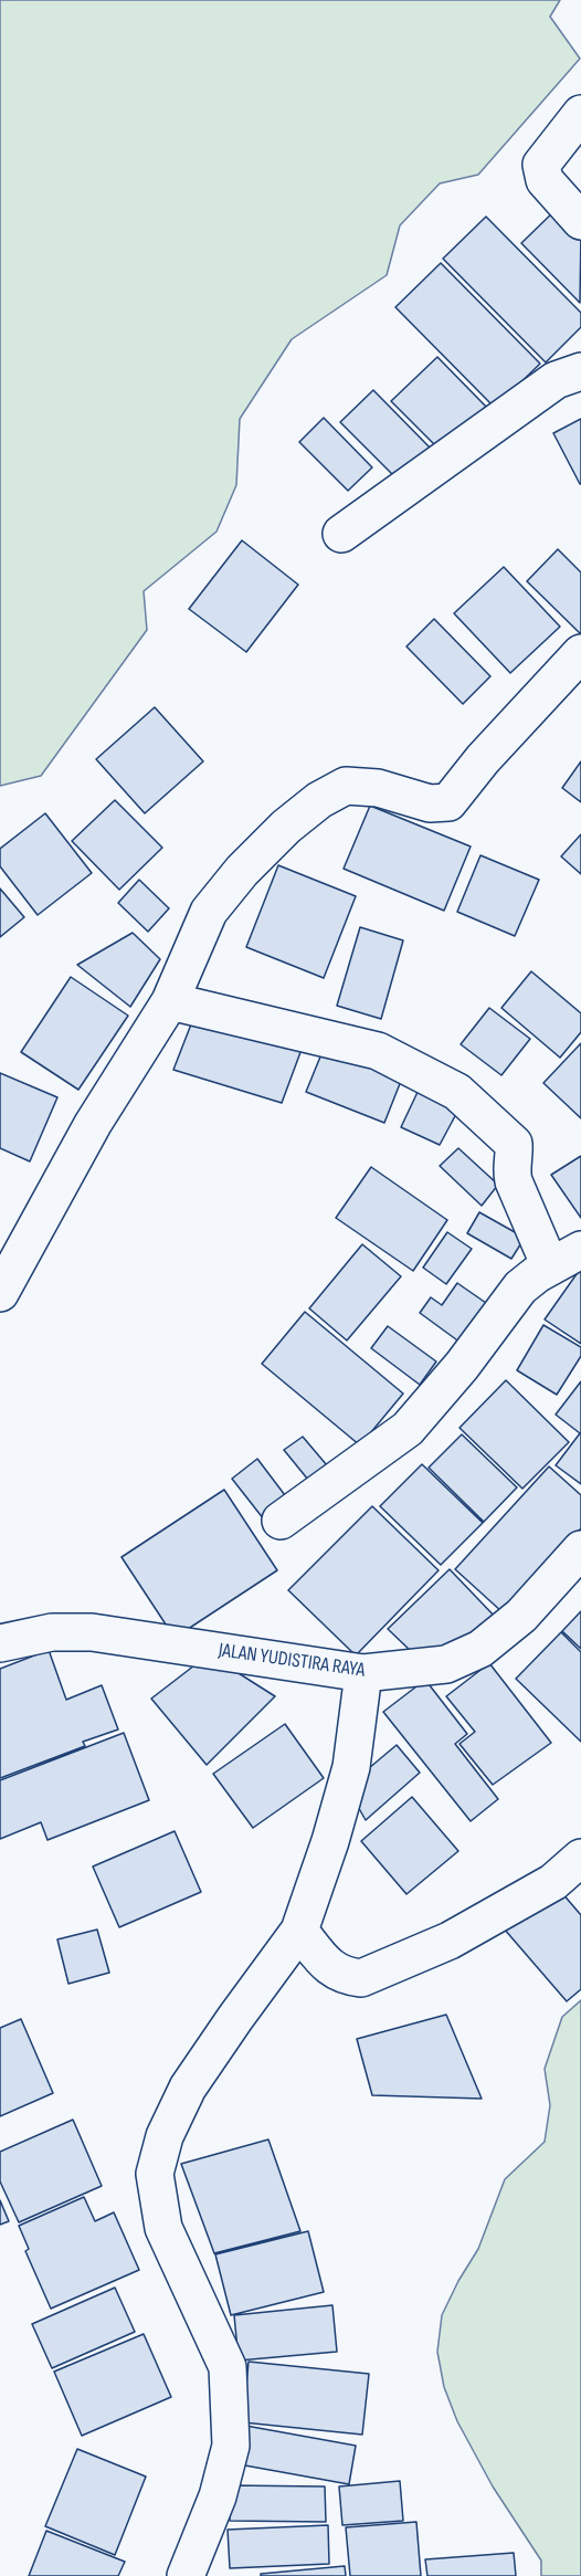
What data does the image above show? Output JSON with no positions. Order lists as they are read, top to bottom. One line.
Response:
{"streets":{"street":["JALAN YUDISTIRA RAYA"]}}
